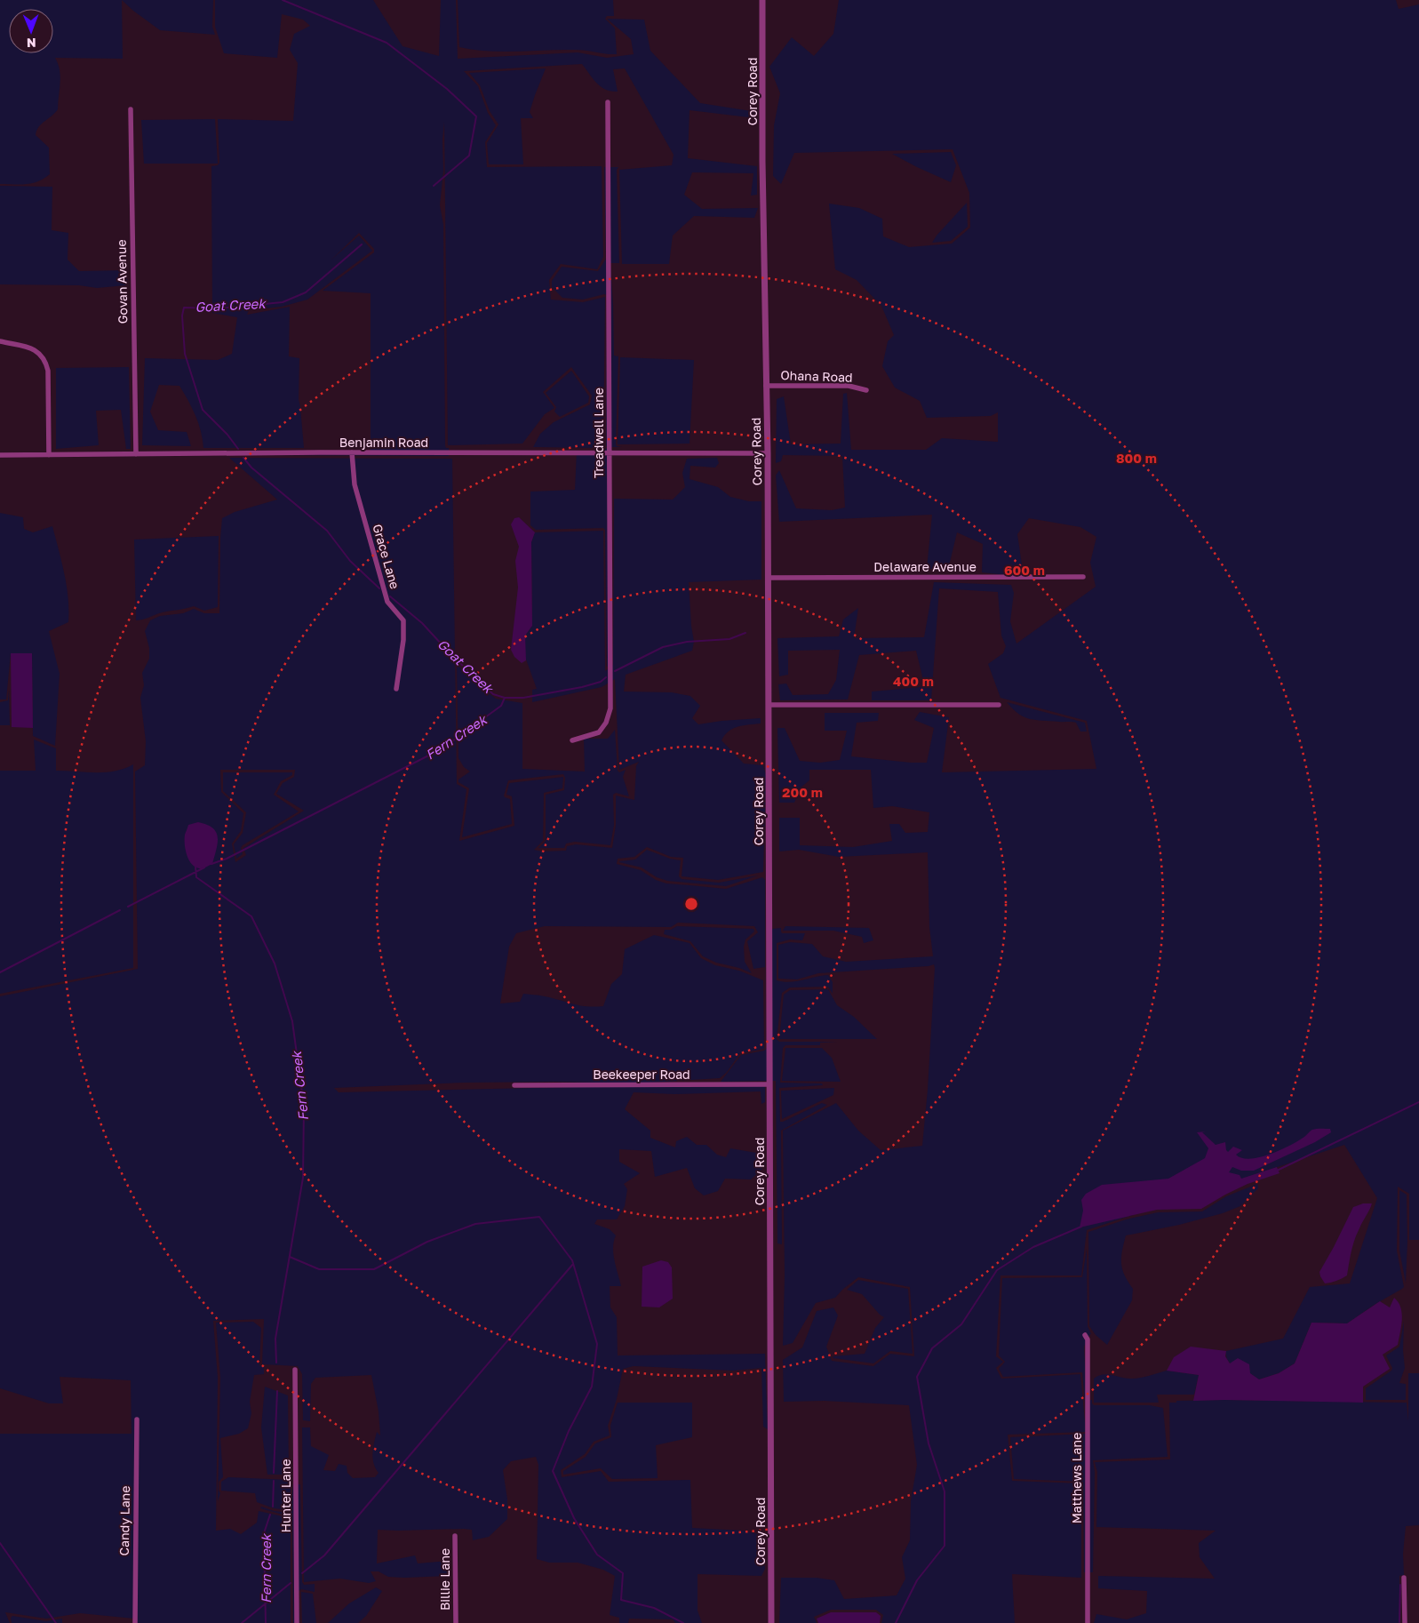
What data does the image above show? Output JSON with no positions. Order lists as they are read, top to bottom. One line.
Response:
{"streets":{"street":["Corey Road","Govan Avenue","Ohana Road","Treadwell Lane","Benjamin Road","Grace Lane","Delaware Avenue","Beekeeper Road","Matthews Lane","Hunter Lane","Candy Lane","Billie Lane"]},"crossings":[["Corey Road","Ohana Road"],["Corey Road","Benjamin Road"],["Corey Road","Delaware Avenue"],["Corey Road","Beekeeper Road"],["Govan Avenue","Benjamin Road"],["Treadwell Lane","Benjamin Road"],["Benjamin Road","Grace Lane"]],"water":["Goat Creek","Fern Creek"],"north":"bottom","rings":["800 m","600 m","400 m","200 m"]}
